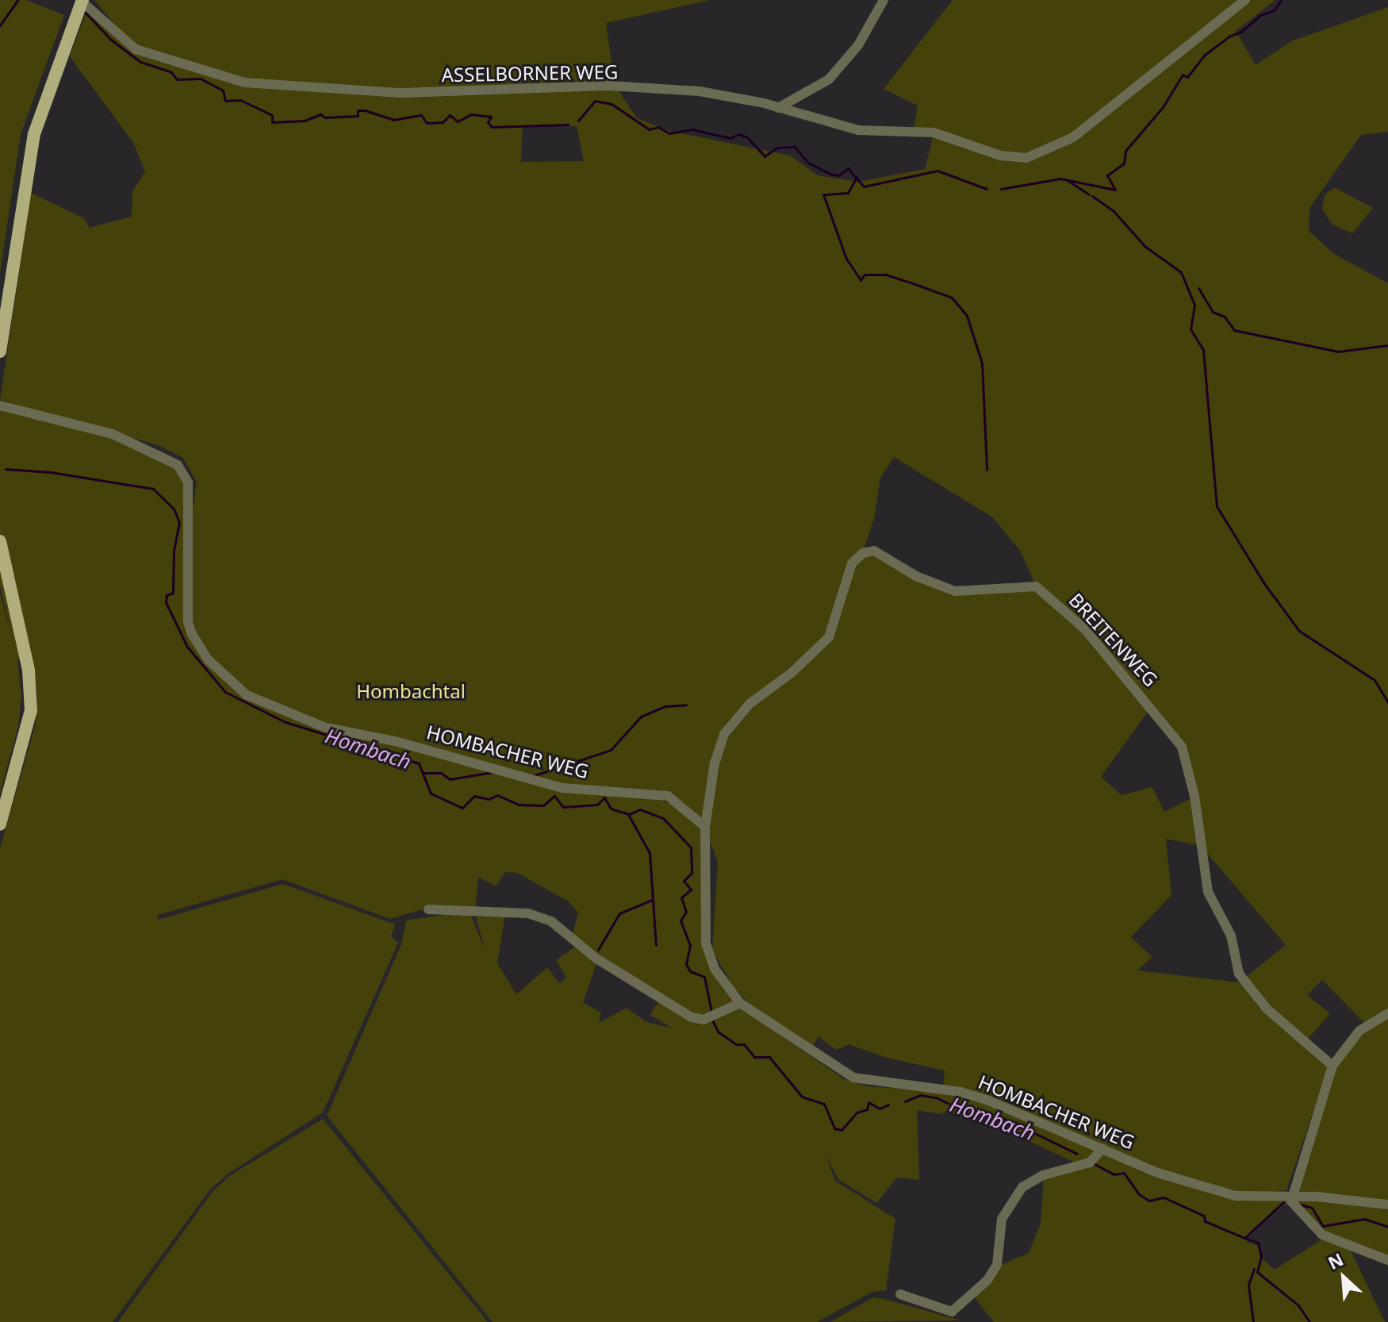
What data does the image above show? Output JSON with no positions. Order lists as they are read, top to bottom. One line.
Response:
{"streets":{"street":["ASSELBORNER WEG","BREITENWEG","HOMBACHER WEG"]},"crossings":[["BREITENWEG","HOMBACHER WEG"]],"water":["Hombach"],"parks":["Hombachtal"],"north":"top left"}
